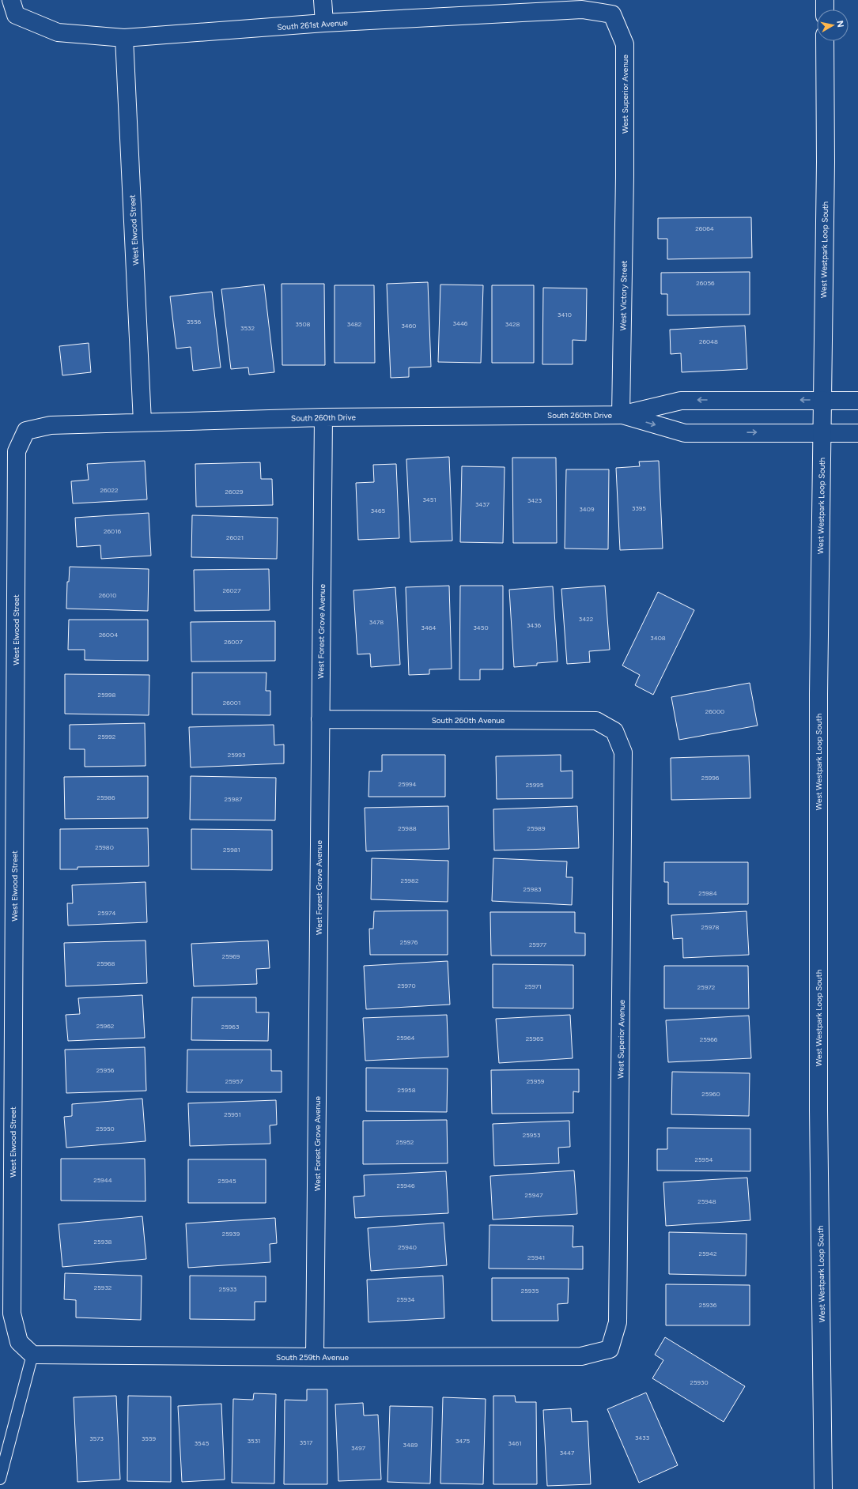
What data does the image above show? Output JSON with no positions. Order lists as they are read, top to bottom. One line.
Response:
{"streets":{"street":["South 261st Avenue","West Superior Avenue","West Elwood Street","West Westpark Loop South","West Victory Street","South 260th Drive","West Forest Grove Avenue","South 260th Avenue","South 259th Avenue"]},"crossings":[["South 261st Avenue","West Superior Avenue"],["South 261st Avenue","West Elwood Street"],["West Superior Avenue","West Victory Street"],["West Superior Avenue","South 260th Avenue"],["West Superior Avenue","South 259th Avenue"],["West Elwood Street","South 260th Drive"],["West Elwood Street","South 259th Avenue"],["West Westpark Loop South","South 260th Drive"],["West Victory Street","South 260th Drive"],["South 260th Drive","West Forest Grove Avenue"],["West Forest Grove Avenue","South 260th Avenue"],["West Forest Grove Avenue","South 259th Avenue"]],"house_numbers":["26064","26056","3410","3556","3446","3508","3482","3428","3460","3532","26048","26022","26029","3451","3423","3437","3395","3409","3465","26016","26021","26027","26010","3422","3478","3436","3464","3450","26004","3408","26007","25998","26001","26000","25992","25993","25996","25994","25995","25986","25987","25988","25989","25980","25981","25982","25983","25984","25974","25978","25976","25977","25969","25968","25970","25971","25972","25962","25963","25964","25965","25966","25956","25957","25959","25958","25960","25951","25950","25953","25952","25954","25944","25945","25946","25947","25948","25939","25938","25940","25942","25941","25932","25933","25935","25934","25936","25930","3433","3573","3559","3531","3475","3517","3545","3461","3489","3497","3447"],"north":"right"}
